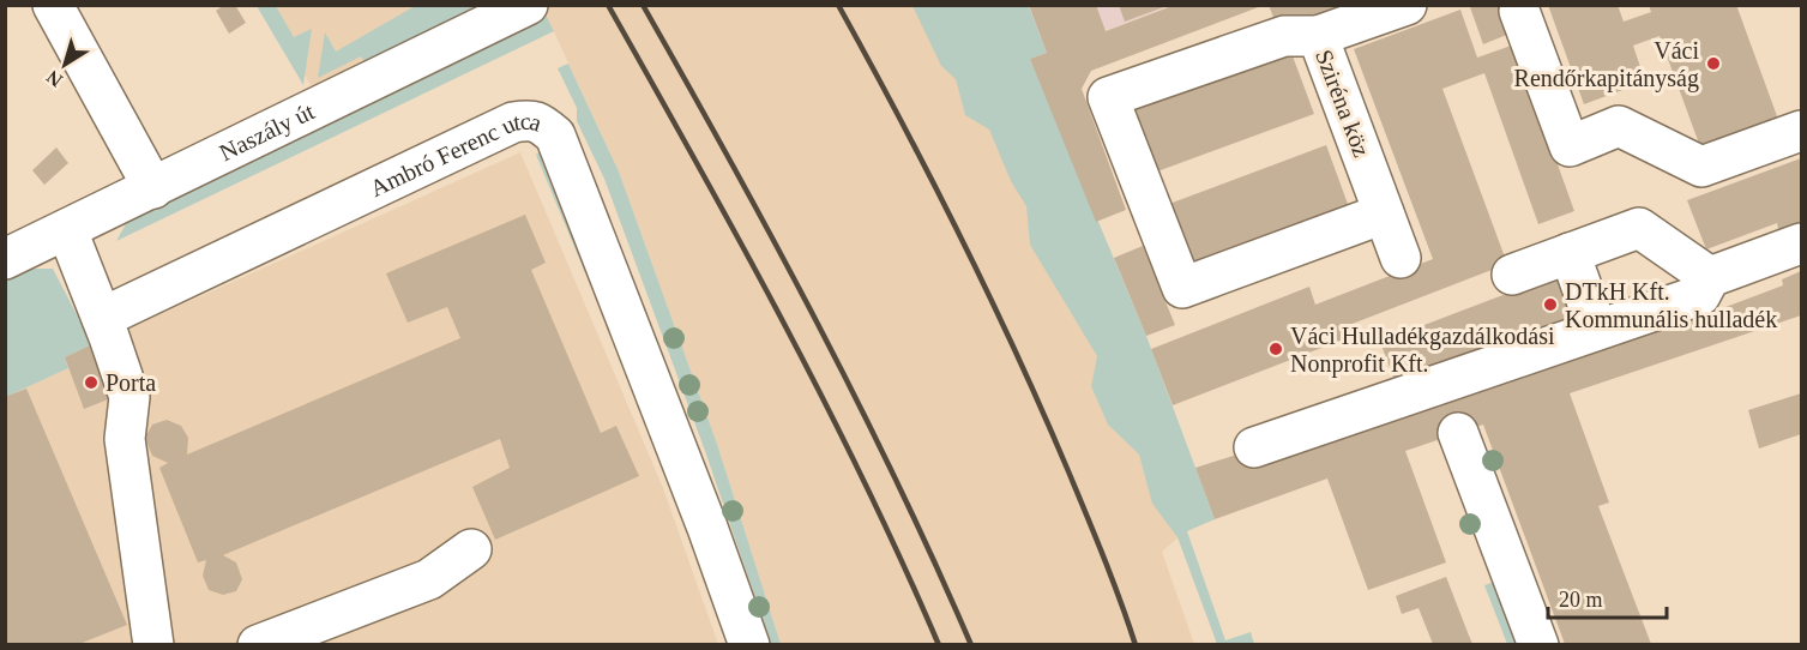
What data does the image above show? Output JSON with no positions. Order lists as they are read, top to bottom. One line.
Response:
{"streets":{"street":["Sziréna köz","Naszály út","Ambró Ferenc utca"]},"places":["Váci Rendőrkapitányság","DTkH Kft. Kommunális hulladék","Váci Hulladékgazdálkodási Nonprofit Kft.","Porta"],"scale_bar":"20 m","north":"bottom left"}
